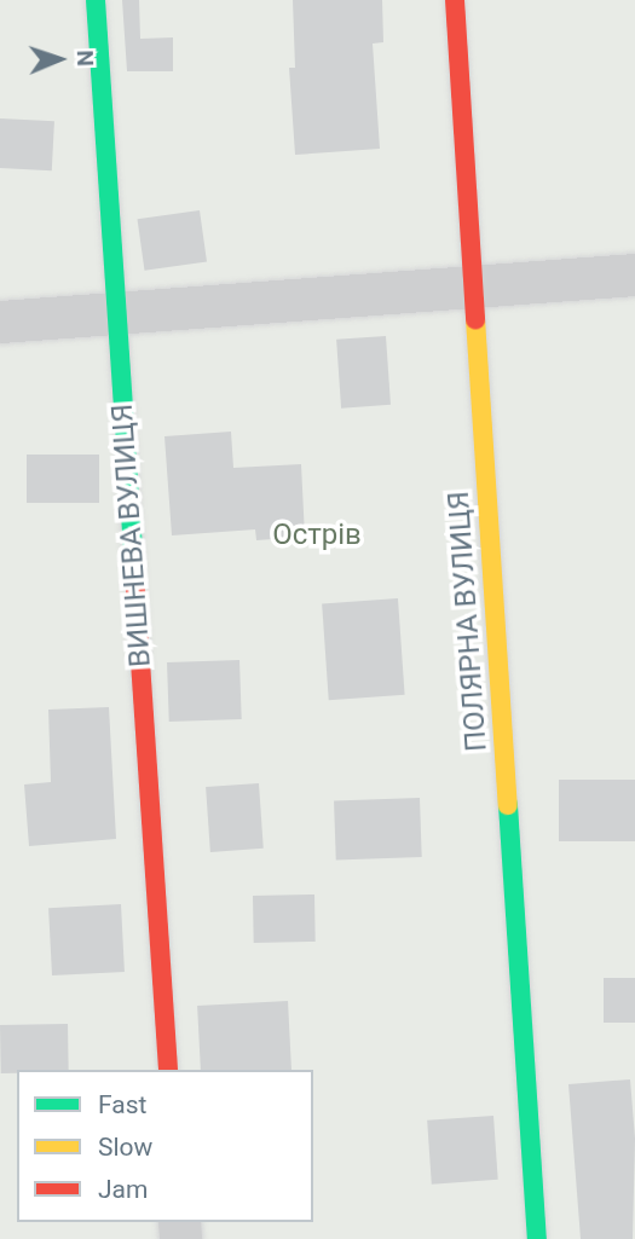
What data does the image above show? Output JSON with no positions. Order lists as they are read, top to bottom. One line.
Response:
{"streets":{"street":["ВИШНЕВА ВУЛИЦЯ","ПОЛЯРНА ВУЛИЦЯ"]},"parks":["Острів"],"legend":["Fast","Slow","Jam"],"north":"right"}
